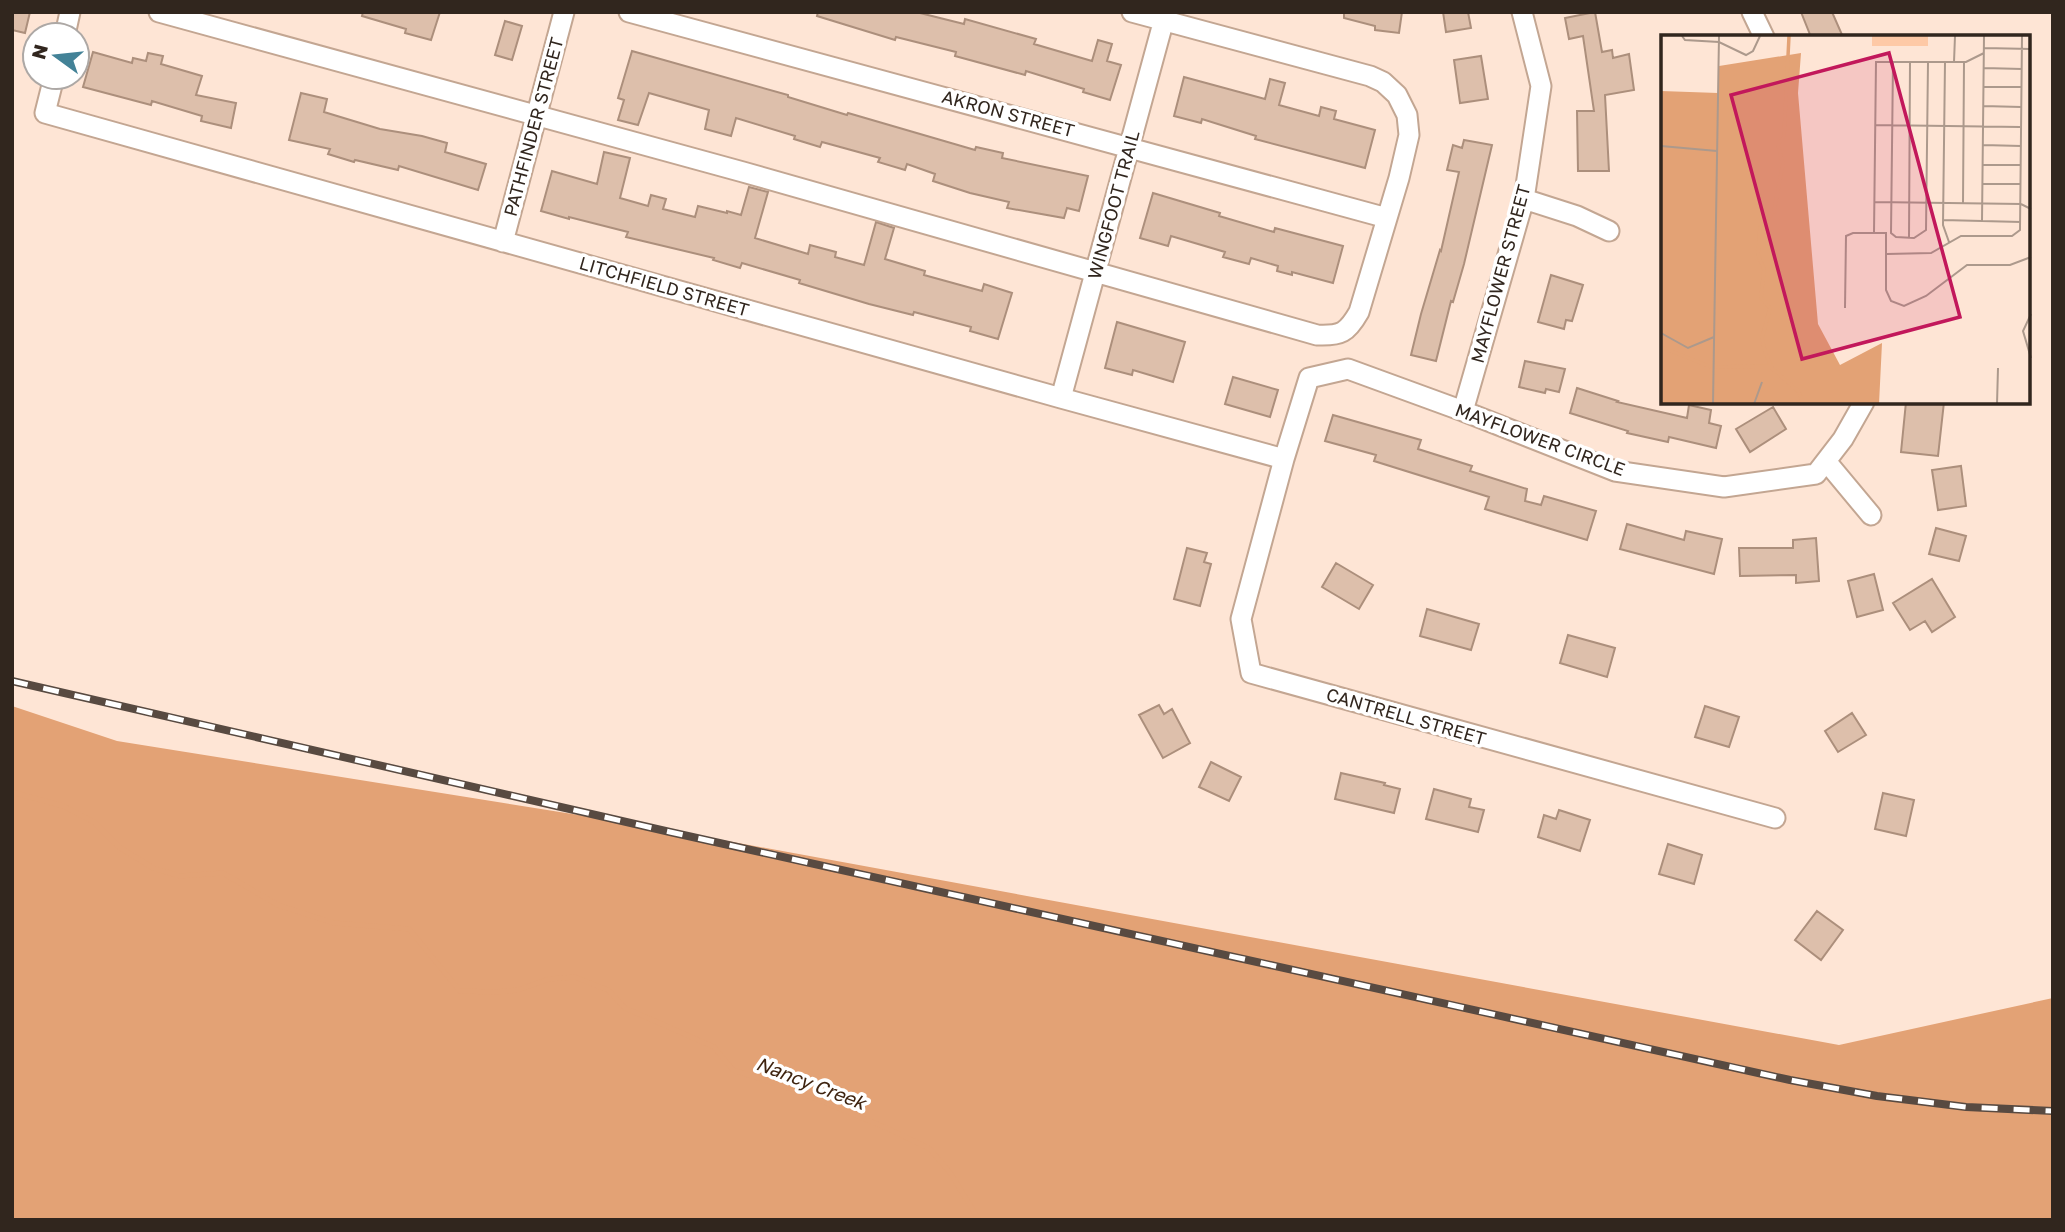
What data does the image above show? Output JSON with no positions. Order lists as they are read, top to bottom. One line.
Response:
{"streets":{"street":["AKRON STREET","PATHFINDER STREET","WINGFOOT TRAIL","MAYFLOWER STREET","LITCHFIELD STREET","MAYFLOWER CIRCLE","CANTRELL STREET"]},"crossings":[["AKRON STREET","WINGFOOT TRAIL"],["PATHFINDER STREET","LITCHFIELD STREET"],["WINGFOOT TRAIL","LITCHFIELD STREET"],["MAYFLOWER STREET","MAYFLOWER CIRCLE"],["LITCHFIELD STREET","MAYFLOWER CIRCLE"],["LITCHFIELD STREET","CANTRELL STREET"],["MAYFLOWER CIRCLE","CANTRELL STREET"]],"water":["Nancy Creek"],"north":"left"}
